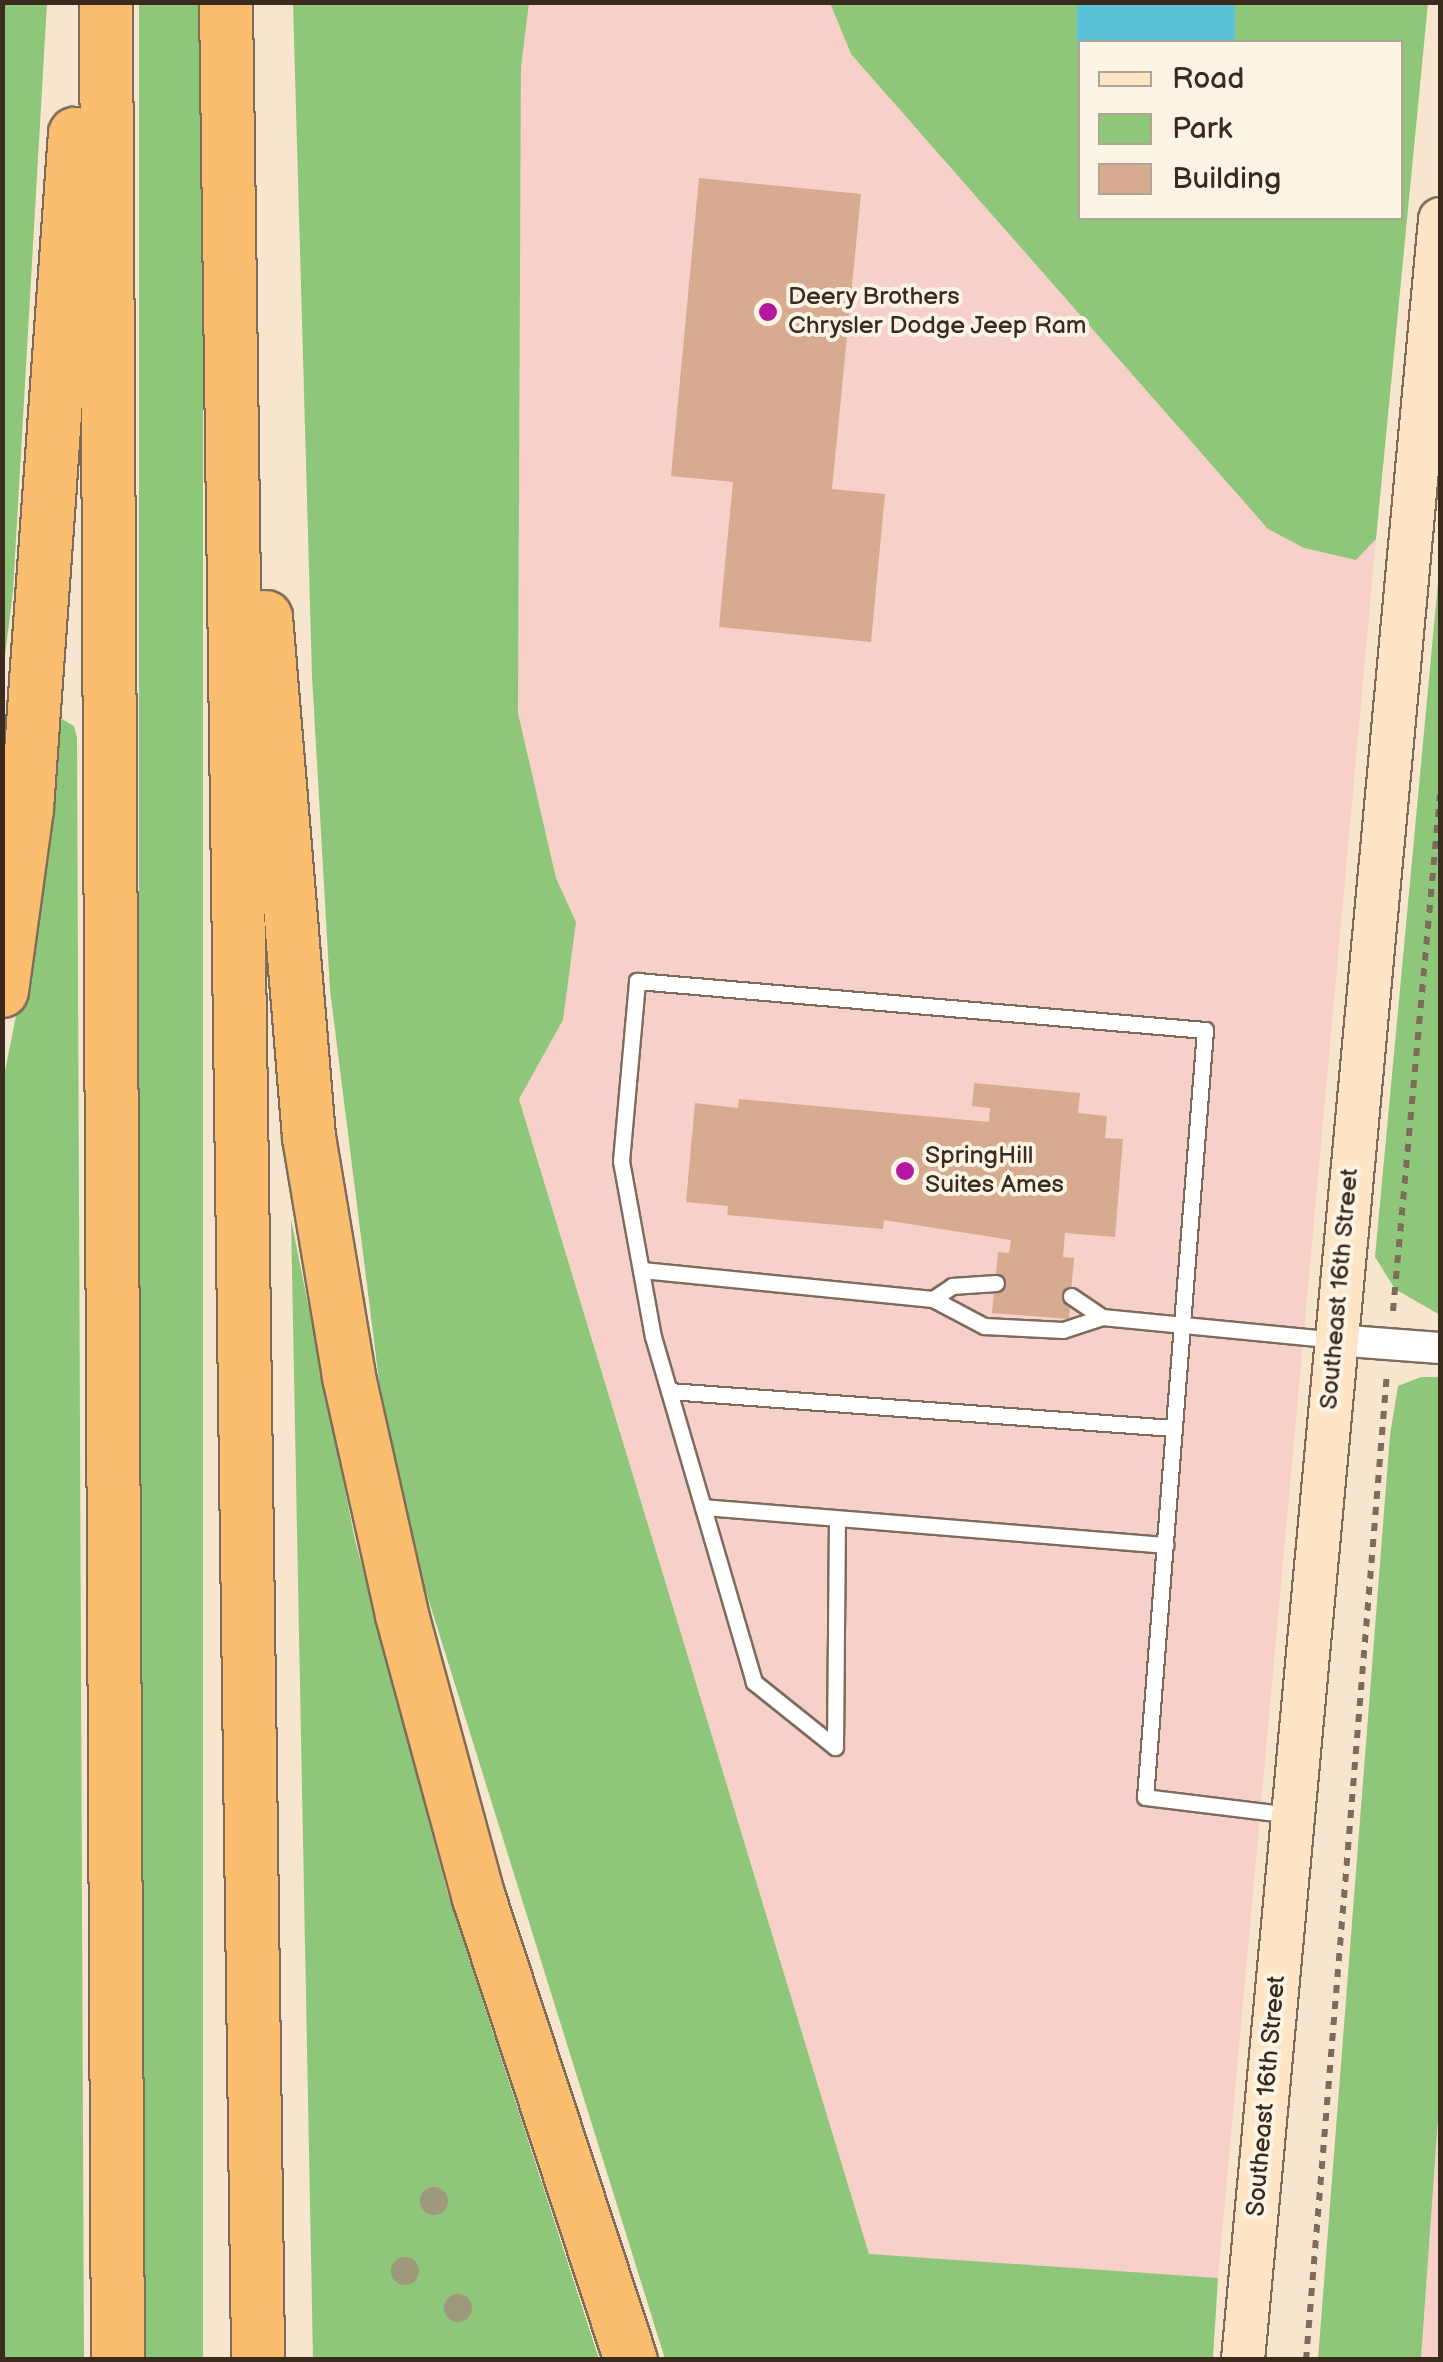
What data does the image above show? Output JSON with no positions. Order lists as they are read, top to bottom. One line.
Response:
{"streets":{"main road":["Southeast 16th Street"]},"places":["Deery Brothers Chrysler Dodge Jeep Ram","SpringHill Suites Ames"],"legend":["Road","Park","Building"]}
